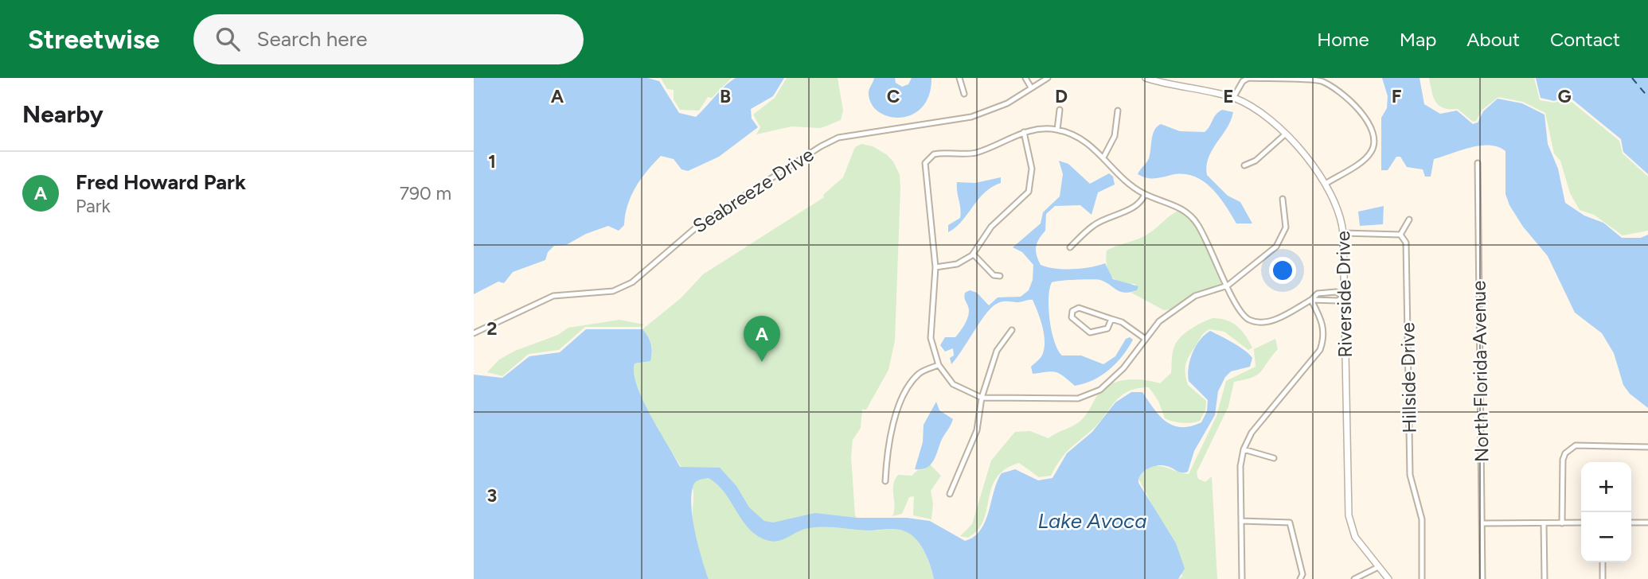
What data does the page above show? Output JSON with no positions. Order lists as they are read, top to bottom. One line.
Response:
{"streets":{"street":["Seabreeze Drive","Riverside Drive","North Florida Avenue","Hillside Drive"]},"water":["Lake Avoca"],"page":{"header":"Streetwise","search":"Search here","nav":["Home","Map","About","Contact"],"heading":"Nearby","list":[{"mark":"A","name":"Fred Howard Park","note":"Park","value":"790 m"}],"pins":"A","map_buttons":["+","−"]},"grid":{"columns":["A","B","C","D","E","F","G"],"rows":["1","2","3"]}}
